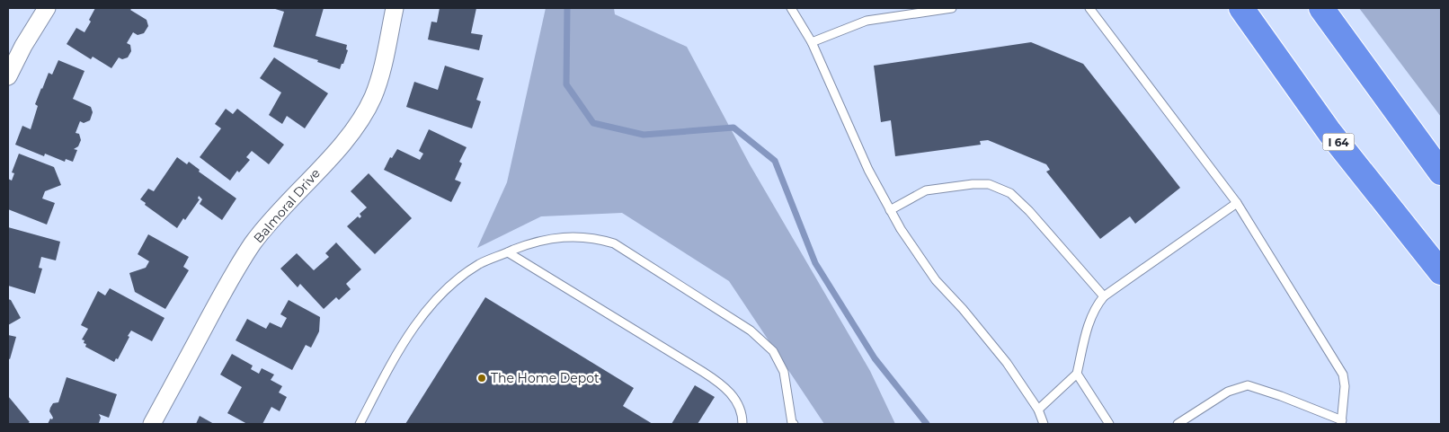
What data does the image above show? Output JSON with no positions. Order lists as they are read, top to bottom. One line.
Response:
{"streets":{"highway":["I 64"],"street":["Balmoral Drive"]},"places":["The Home Depot"]}
